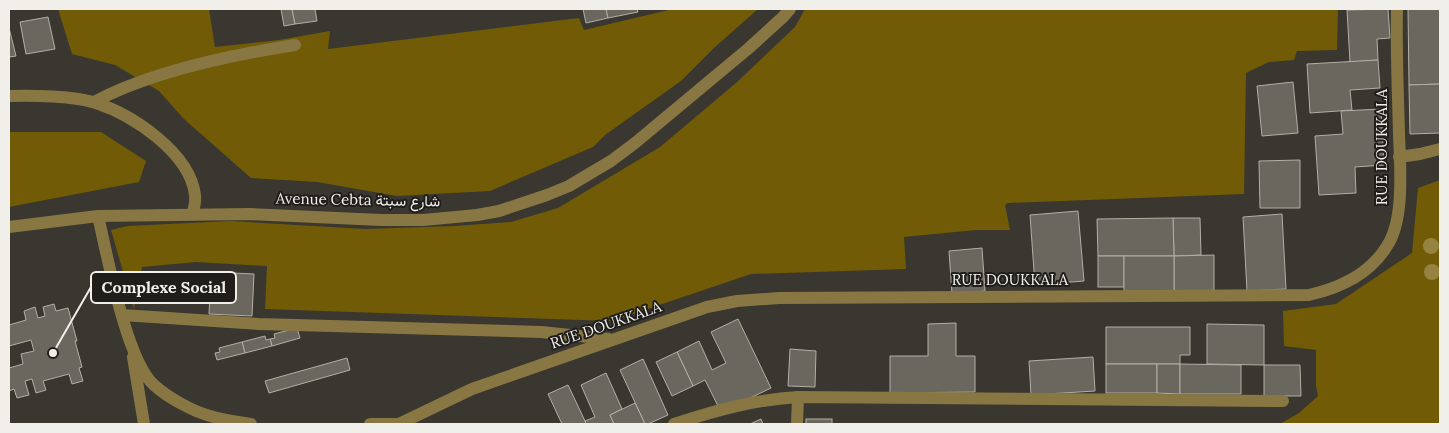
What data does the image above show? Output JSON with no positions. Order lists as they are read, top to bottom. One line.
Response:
{"streets":{"street":["RUE DOUKKALA","Avenue Cebta شارع سبتة"]},"places":["Complexe Social"]}
